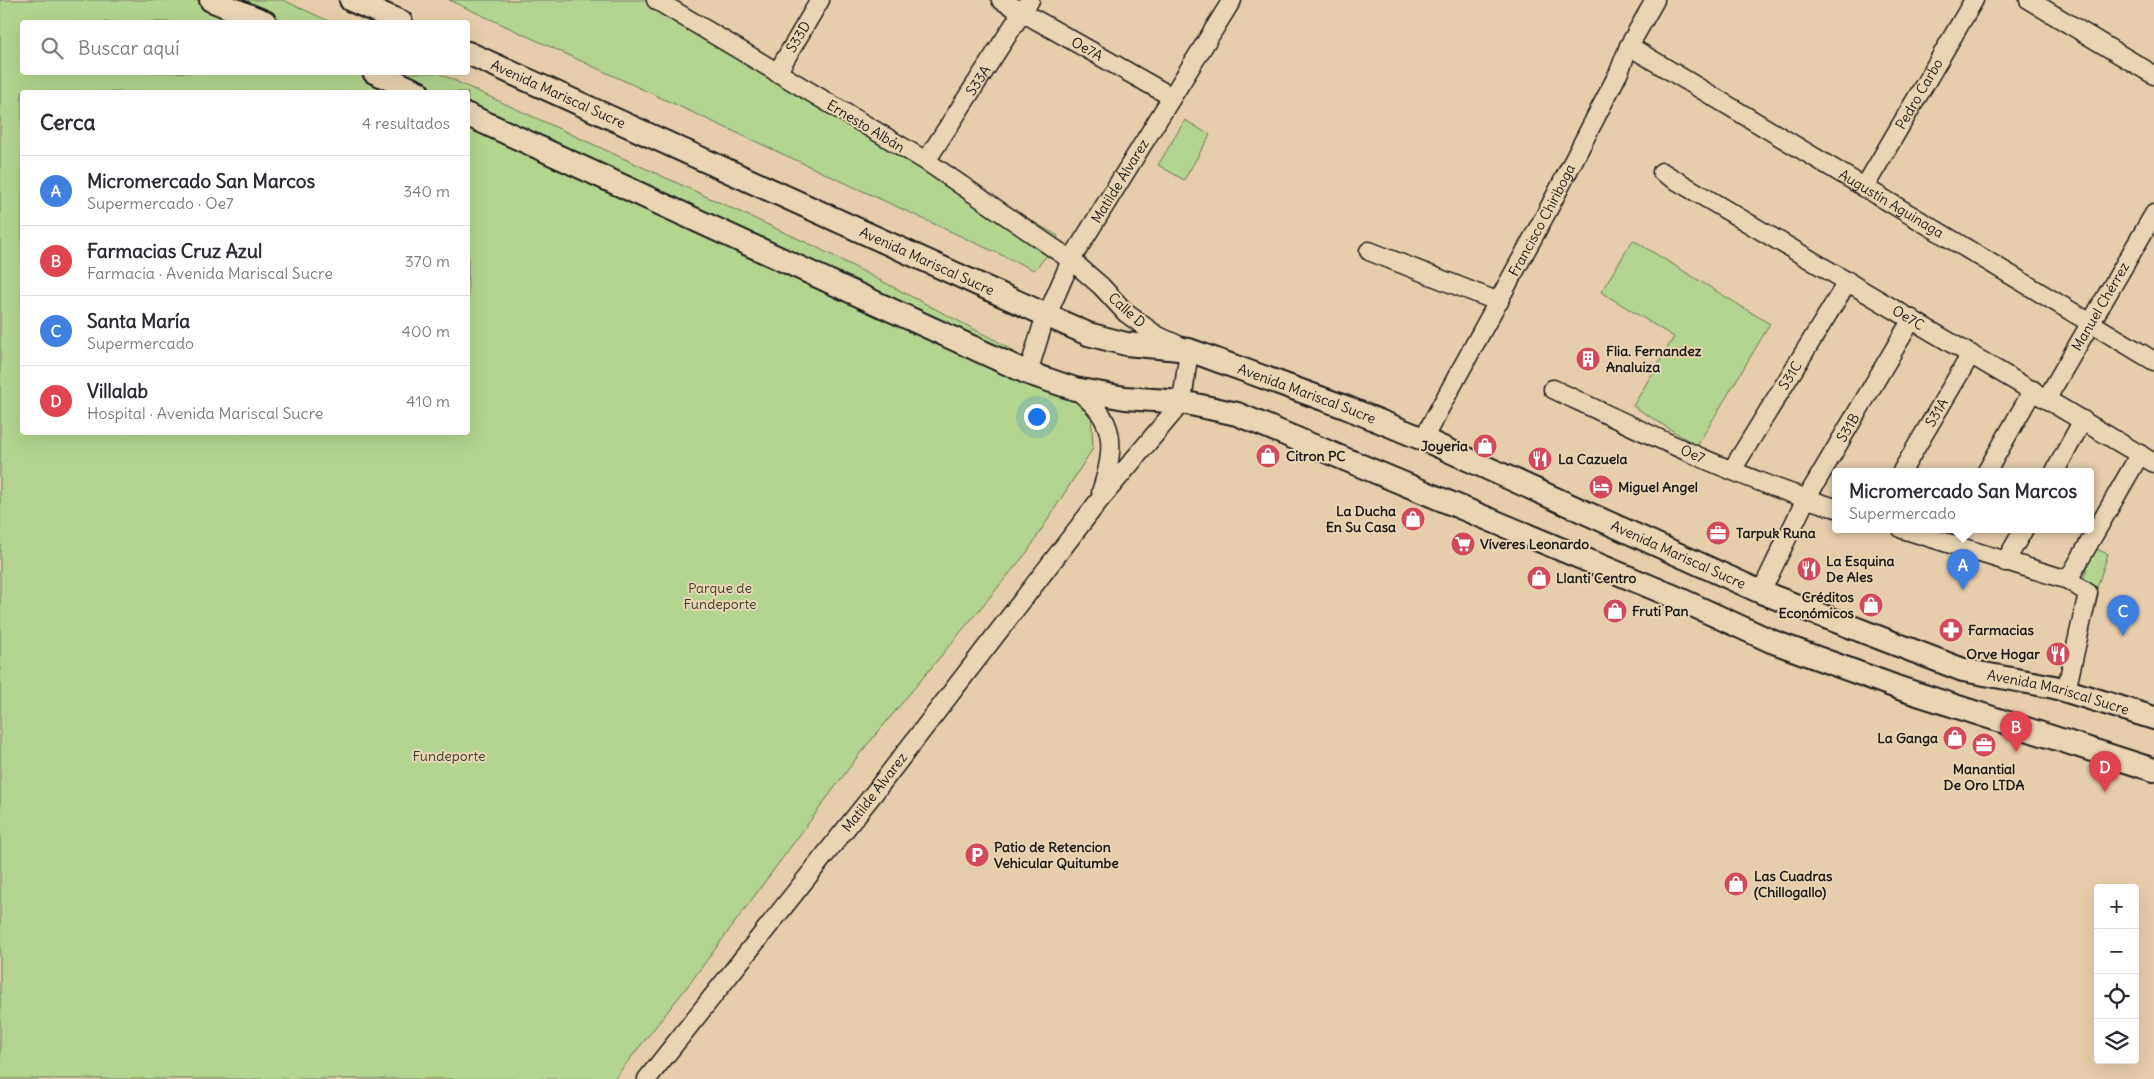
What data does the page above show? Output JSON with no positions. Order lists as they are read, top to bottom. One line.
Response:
{"streets":{"main road":["Avenida Mariscal Sucre"],"street":["S33D","Oe7A","S33A","Pedro Carbo","Ernesto Albán","Matilde Álvarez","Augustín Aguinaga","Francisco Chiriboga","Manuel Chérrez","Calle D","Oe7C","S31C","S31A","S31B","Oe7"]},"crossings":[["S33D","Ernesto Albán"],["Oe7A","S33A"],["Oe7A","Matilde Álvarez"],["S33A","Ernesto Albán"],["Avenida Mariscal Sucre","Matilde Álvarez"],["Avenida Mariscal Sucre","Francisco Chiriboga"],["Avenida Mariscal Sucre","Calle D"],["Avenida Mariscal Sucre","S31B"],["Pedro Carbo","Augustín Aguinaga"],["Ernesto Albán","Matilde Álvarez"],["Ernesto Albán","Calle D"],["Matilde Álvarez","Calle D"],["Augustín Aguinaga","Francisco Chiriboga"],["Augustín Aguinaga","Manuel Chérrez"],["Manuel Chérrez","Oe7C"],["Oe7C","S31C"],["Oe7C","S31A"],["Oe7C","S31B"],["S31C","Oe7"],["S31B","Oe7"]],"parks":["Parque de Fundeporte","Fundeporte"],"places":{"building":["Flia. Fernandez Analuiza"],"shop":["Joyería","Citron PC","La Ducha En Su Casa","Llanti Centro","Créditos Económicos","Fruti Pan","La Ganga","Las Cuadras (Chillogallo)"],"restaurant":["La Cazuela","La Esquina De Ales","Orve Hogar"],"hotel":["Miguel Angel"],"office":["Tarpuk Runa","Manantial De Oro LTDA"],"supermarket":["Víveres Leonardo"],"pharmacy":["Farmacias"],"parking":["Patio de Retencion Vehicular Quitumbe"]},"page":{"search":"Buscar aquí","heading":["Cerca","4 resultados"],"list":[{"mark":"A","name":"Micromercado San Marcos","note":"Supermercado · Oe7","value":"340 m"},{"mark":"B","name":"Farmacias Cruz Azul","note":"Farmacia · Avenida Mariscal Sucre","value":"370 m"},{"mark":"C","name":"Santa María","note":"Supermercado","value":"400 m"},{"mark":"D","name":"Villalab","note":"Hospital · Avenida Mariscal Sucre","value":"410 m"}],"popup":["Micromercado San Marcos","Supermercado"],"pins":["A","C","B","D"],"map_buttons":["+","−"]}}
